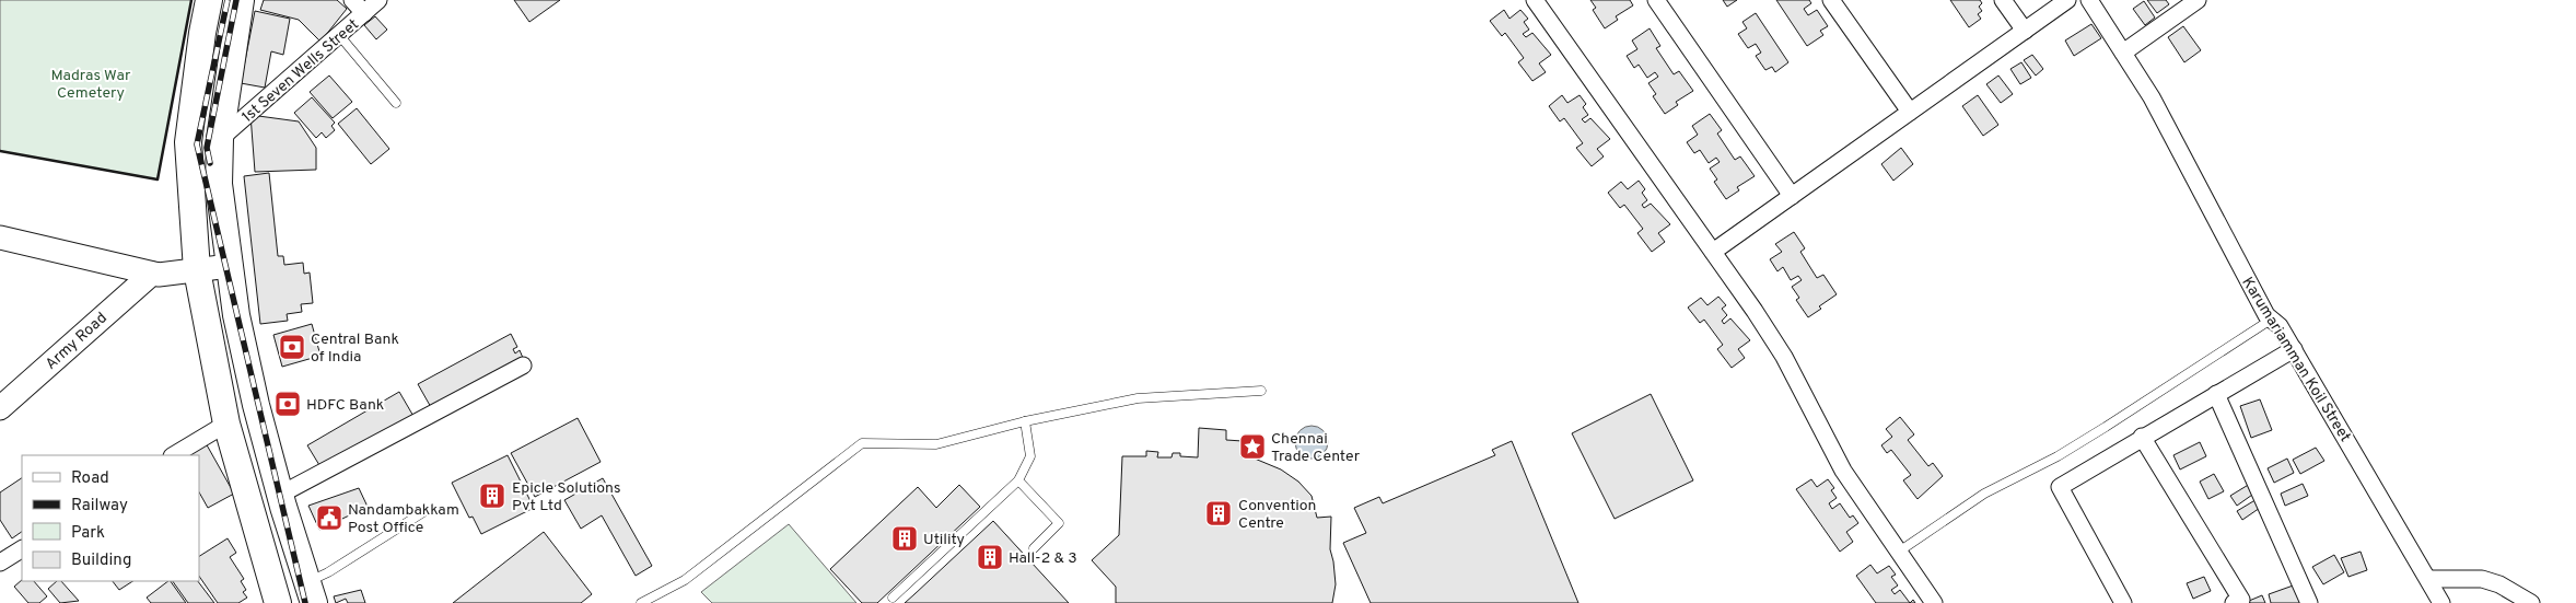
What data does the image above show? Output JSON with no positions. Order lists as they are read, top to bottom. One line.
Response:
{"streets":{"main road":["Army Road"],"street":["1st Seven Wells Street","Karumariamman Koil Street"]},"parks":["Madras War Cemetery"],"places":{"bank":["Central Bank of India","HDFC Bank"],"place":["Chennai Trade Center"],"building":["Epicle Solutions Pvt Ltd","Convention Centre","Utility","Hall-2 & 3"],"public building":["Nandambakkam Post Office"]},"legend":["Road","Railway","Park","Building"]}
